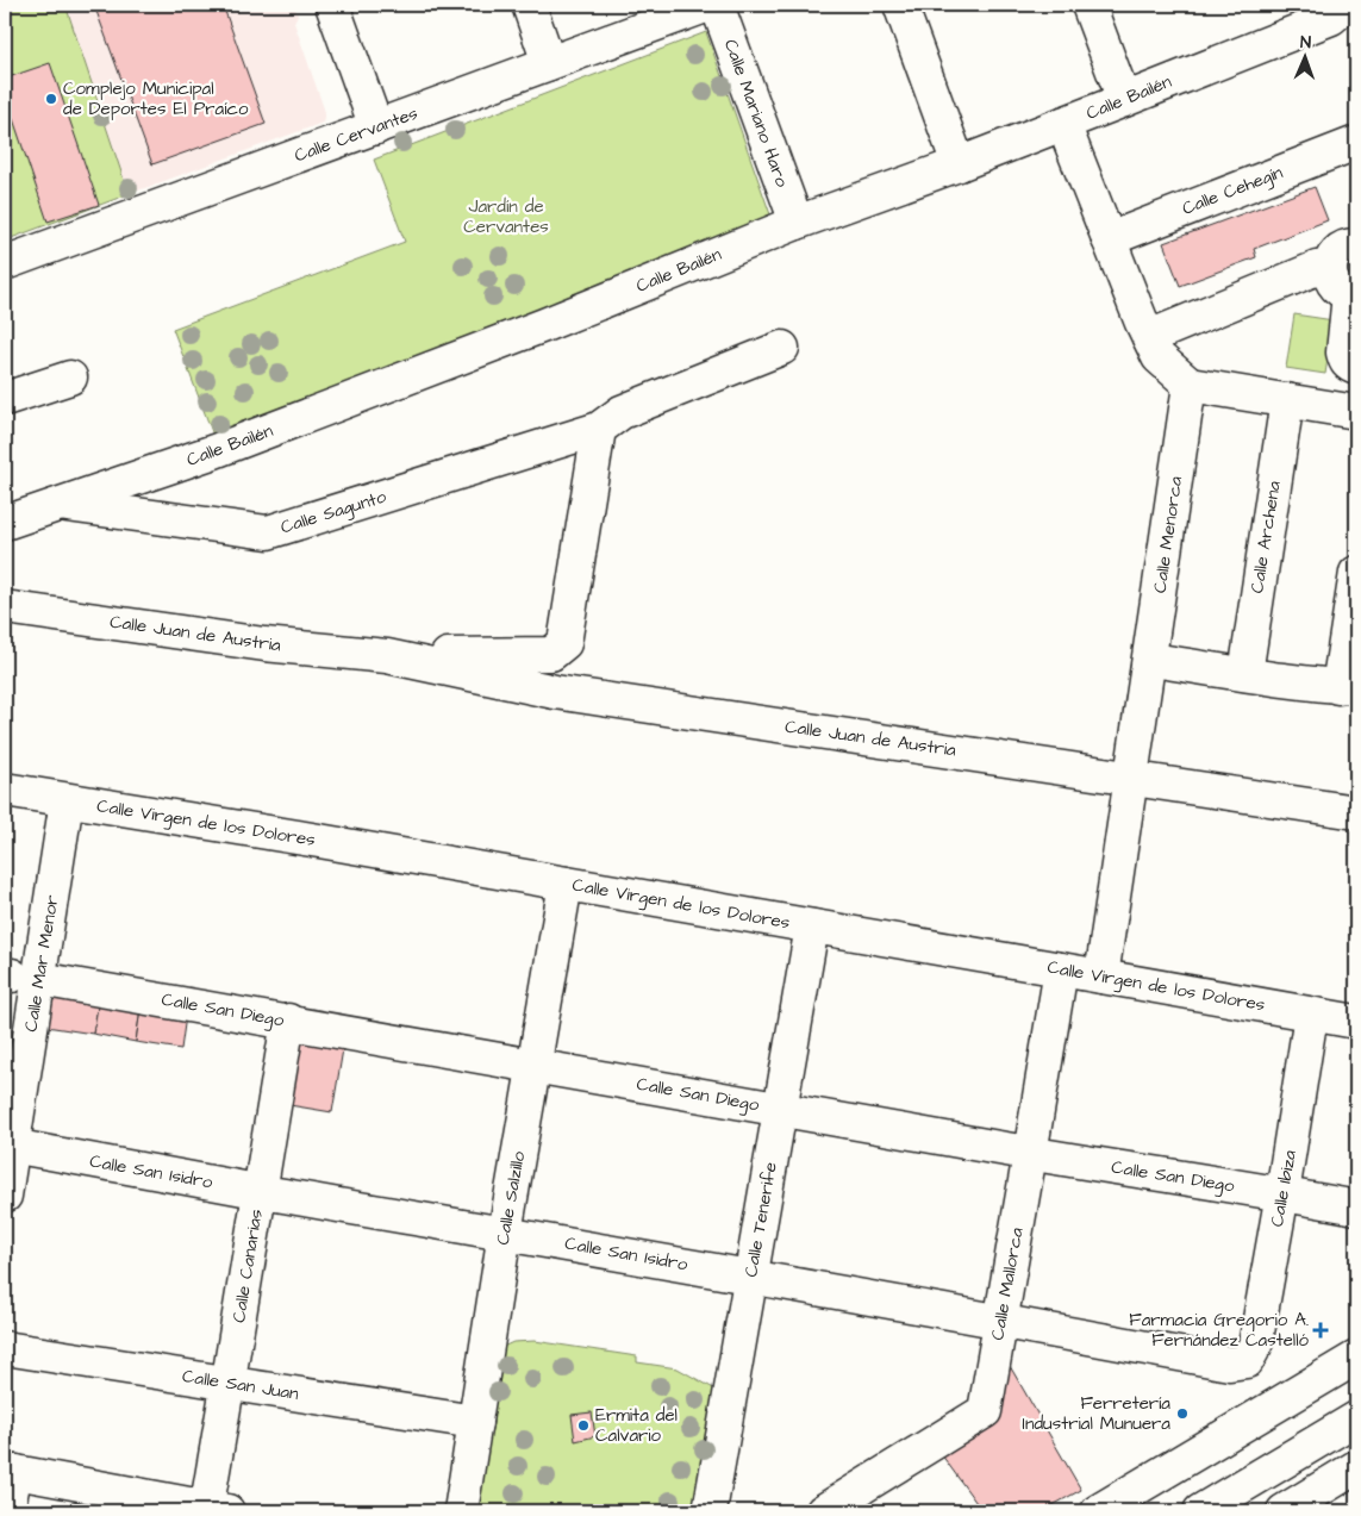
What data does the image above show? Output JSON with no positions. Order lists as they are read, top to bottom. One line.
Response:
{"streets":{"street":["Calle Bailén","Calle Mariano Haro","Calle Cervantes","Calle Cehegín","Calle Sagunto","Calle Menorca","Calle Archena","Calle Juan de Austria","Calle Virgen de los Dolores","Calle Mar Menor","Calle San Diego","Calle San Isidro","Calle Ibiza","Calle Salzillo","Calle Tenerife","Calle Canarias","Calle Mallorca","Calle San Juan"]},"crossings":[["Calle Bailén","Calle Mariano Haro"],["Calle Bailén","Calle Sagunto"],["Calle Sagunto","Calle Juan de Austria"],["Calle Menorca","Calle Juan de Austria"],["Calle Menorca","Calle Virgen de los Dolores"],["Calle Virgen de los Dolores","Calle Mar Menor"],["Calle Virgen de los Dolores","Calle Ibiza"],["Calle Virgen de los Dolores","Calle Salzillo"],["Calle Virgen de los Dolores","Calle Tenerife"],["Calle Virgen de los Dolores","Calle Mallorca"],["Calle Mar Menor","Calle San Diego"],["Calle Mar Menor","Calle San Isidro"],["Calle San Diego","Calle Ibiza"],["Calle San Diego","Calle Salzillo"],["Calle San Diego","Calle Tenerife"],["Calle San Diego","Calle Canarias"],["Calle San Diego","Calle Mallorca"],["Calle San Isidro","Calle Ibiza"],["Calle San Isidro","Calle Salzillo"],["Calle San Isidro","Calle Tenerife"],["Calle San Isidro","Calle Canarias"],["Calle San Isidro","Calle Mallorca"],["Calle Salzillo","Calle San Juan"],["Calle Canarias","Calle San Juan"]],"parks":["Jardín de Cervantes"],"places":{"other":["Complejo Municipal de Deportes El Praíco","Ferretería Industrial Munuera","Ermita del Calvario"],"health":["Farmacia Gregorio A. Fernández Castelló"]},"north":"top"}
